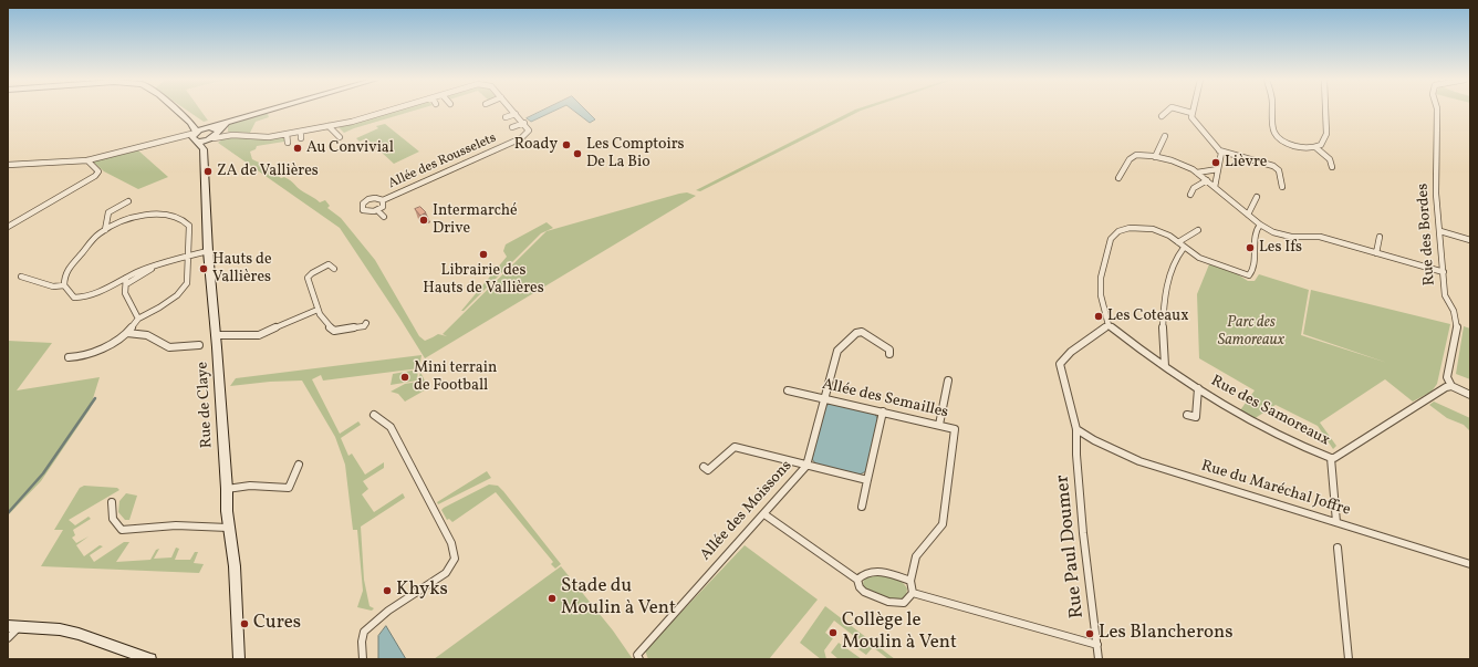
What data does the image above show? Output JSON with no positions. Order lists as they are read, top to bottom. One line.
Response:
{"streets":{"street":["Allée des Rousselets","Rue des Bordes","Allée des Semailles","Rue de Claye","Rue des Samoreaux","Rue du Maréchal Joffre","Allée des Moissons","Rue Paul Doumer"]},"crossings":[["Rue des Bordes","Rue des Samoreaux"],["Allée des Semailles","Allée des Moissons"],["Rue des Samoreaux","Rue du Maréchal Joffre"],["Rue des Samoreaux","Rue Paul Doumer"],["Rue du Maréchal Joffre","Rue Paul Doumer"]],"parks":["Parc des Samoreaux"],"places":["Roady","Au Convivial","Les Comptoirs De La Bio","Lièvre","ZA de Vallières","Intermarché Drive","Les Ifs","Librairie des Hauts de Vallières","Hauts de Vallières","Les Coteaux","Mini terrain de Football","Khyks","Stade du Moulin à Vent","Cures","Collège le Moulin à Vent","Les Blancherons"]}
